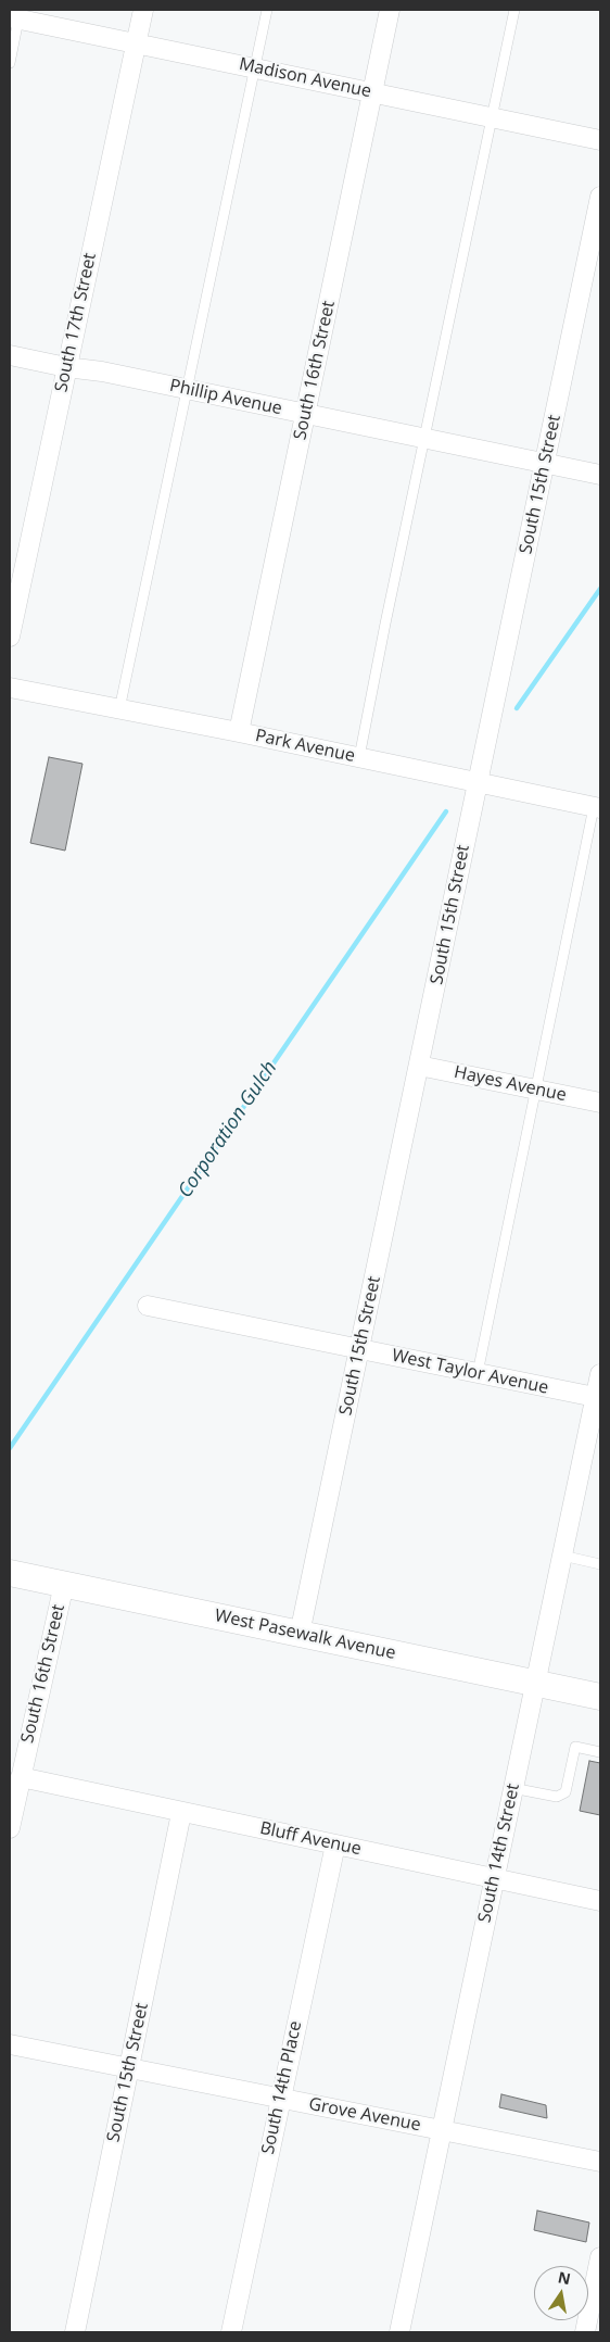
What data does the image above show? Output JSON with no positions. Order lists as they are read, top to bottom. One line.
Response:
{"streets":{"street":["Madison Avenue","South 17th Street","South 16th Street","Phillip Avenue","South 15th Street","Park Avenue","Hayes Avenue","West Taylor Avenue","West Pasewalk Avenue","Bluff Avenue","South 14th Street","South 14th Place","Grove Avenue"]},"crossings":[["Madison Avenue","South 17th Street"],["Madison Avenue","South 16th Street"],["South 17th Street","Phillip Avenue"],["South 16th Street","Phillip Avenue"],["South 16th Street","Park Avenue"],["South 16th Street","West Pasewalk Avenue"],["South 16th Street","Bluff Avenue"],["Phillip Avenue","South 15th Street"],["South 15th Street","Park Avenue"],["South 15th Street","Hayes Avenue"],["South 15th Street","West Taylor Avenue"],["South 15th Street","West Pasewalk Avenue"],["South 15th Street","Bluff Avenue"],["South 15th Street","Grove Avenue"],["West Taylor Avenue","South 14th Street"],["West Pasewalk Avenue","South 14th Street"],["Bluff Avenue","South 14th Street"],["Bluff Avenue","South 14th Place"],["South 14th Street","Grove Avenue"],["South 14th Place","Grove Avenue"]],"water":["Corporation Gulch"],"north":"top"}
